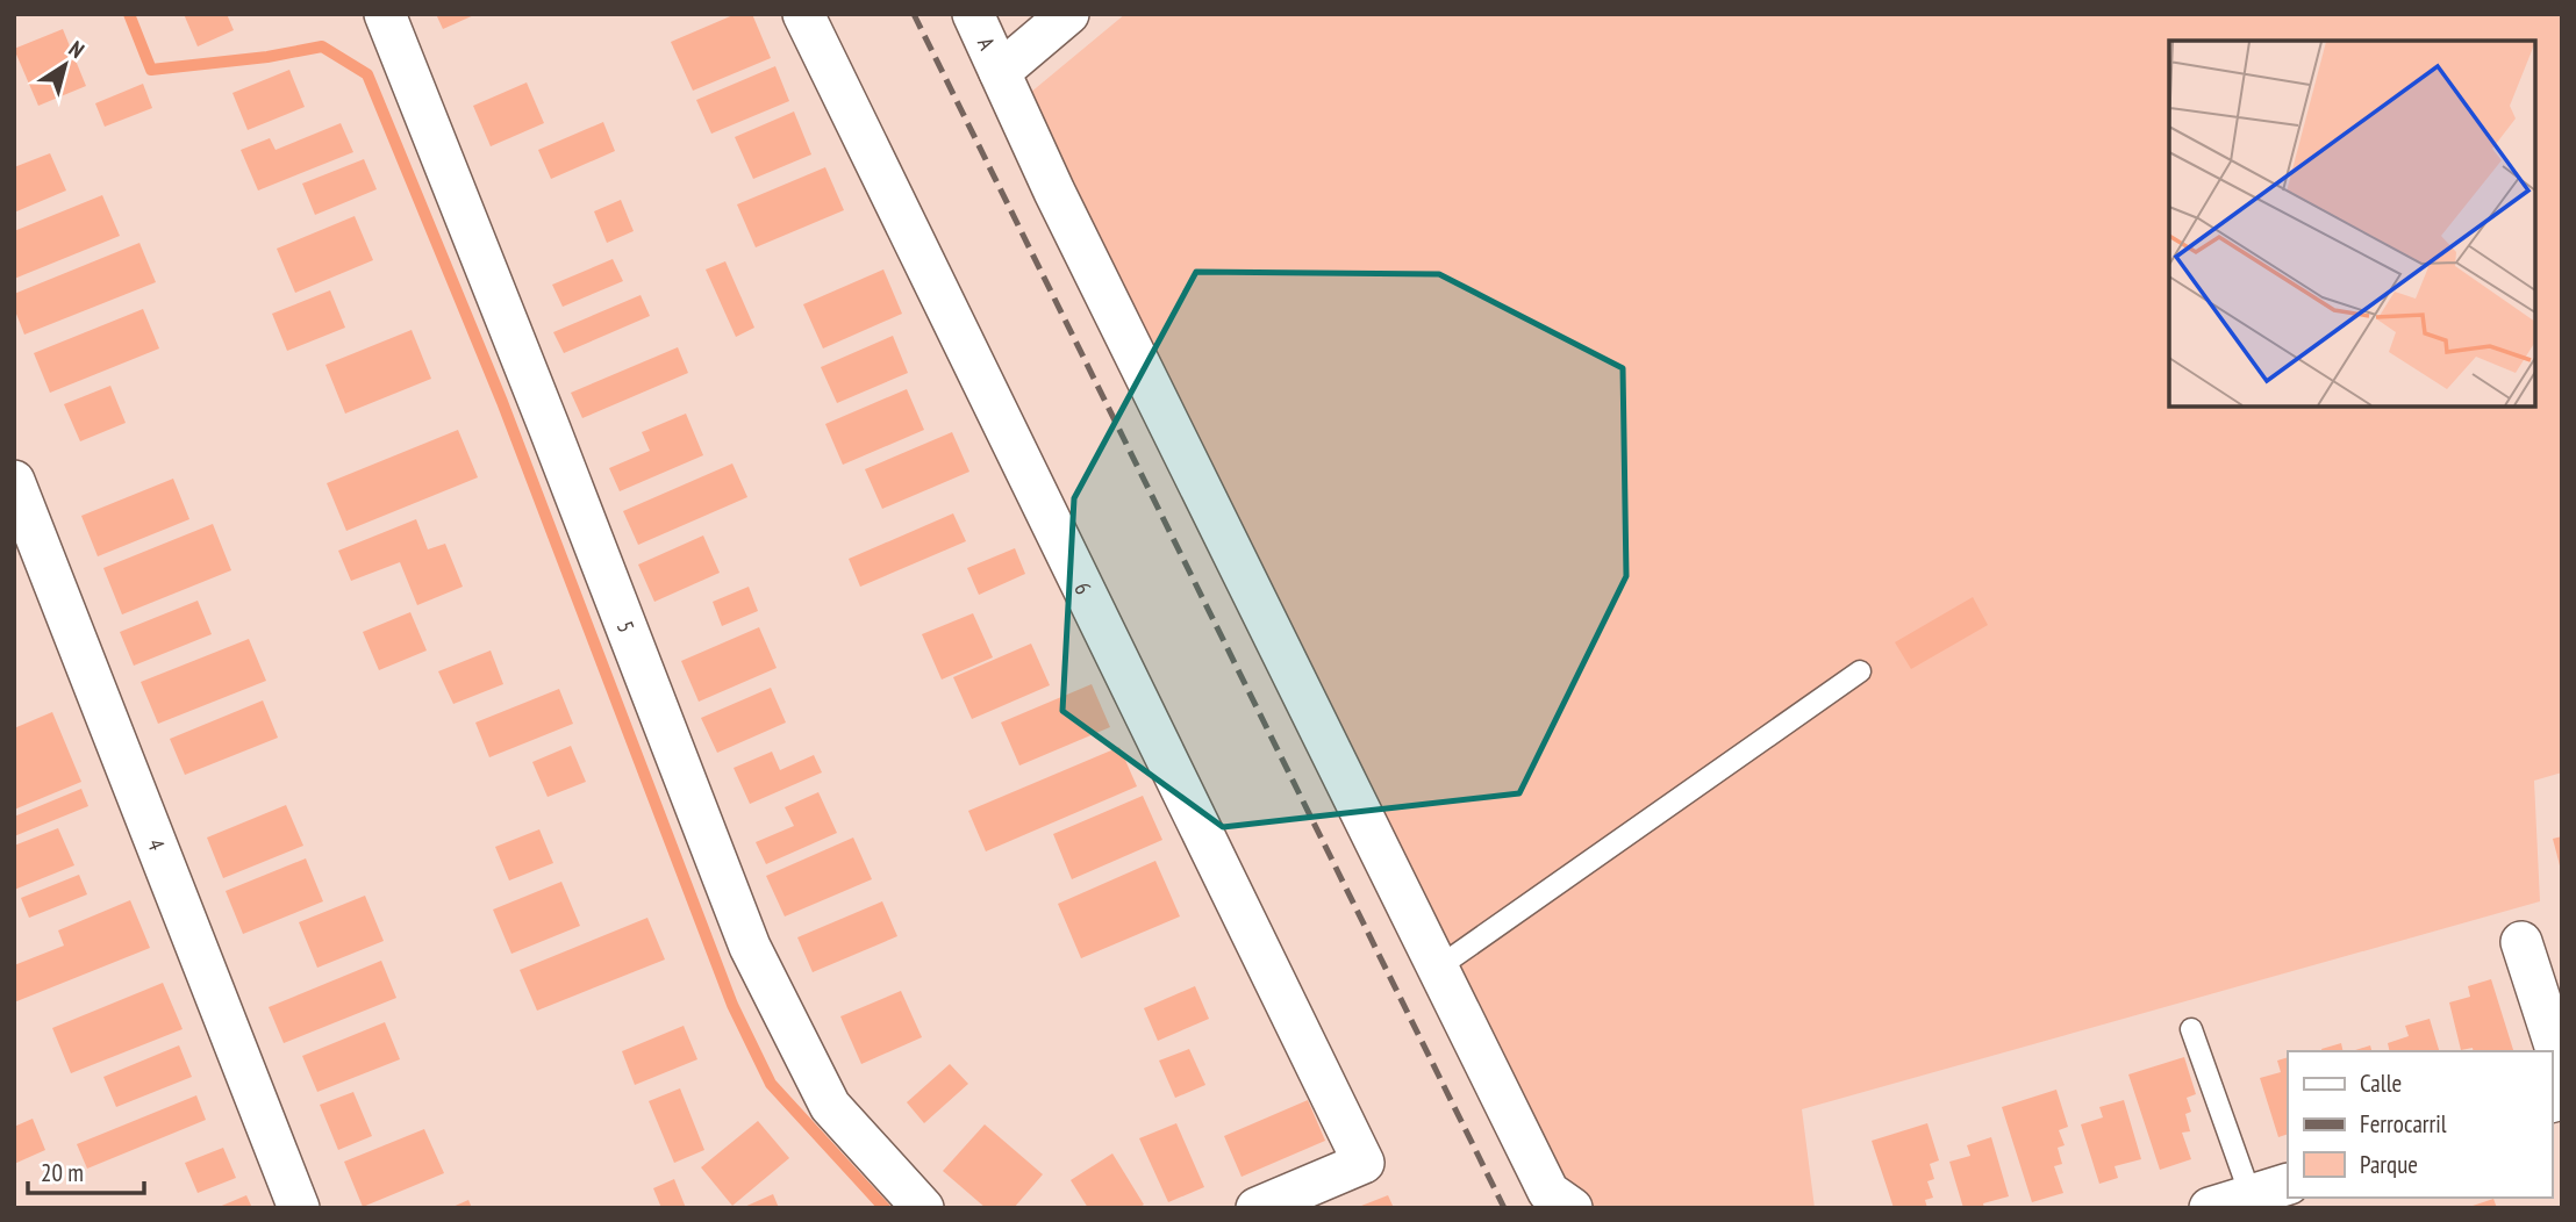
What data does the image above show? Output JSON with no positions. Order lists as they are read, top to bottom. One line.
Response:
{"streets":{"street":["A","6","5","4"]},"legend":["Calle","Ferrocarril","Parque"],"scale_bar":"20 m","north":"top right"}
